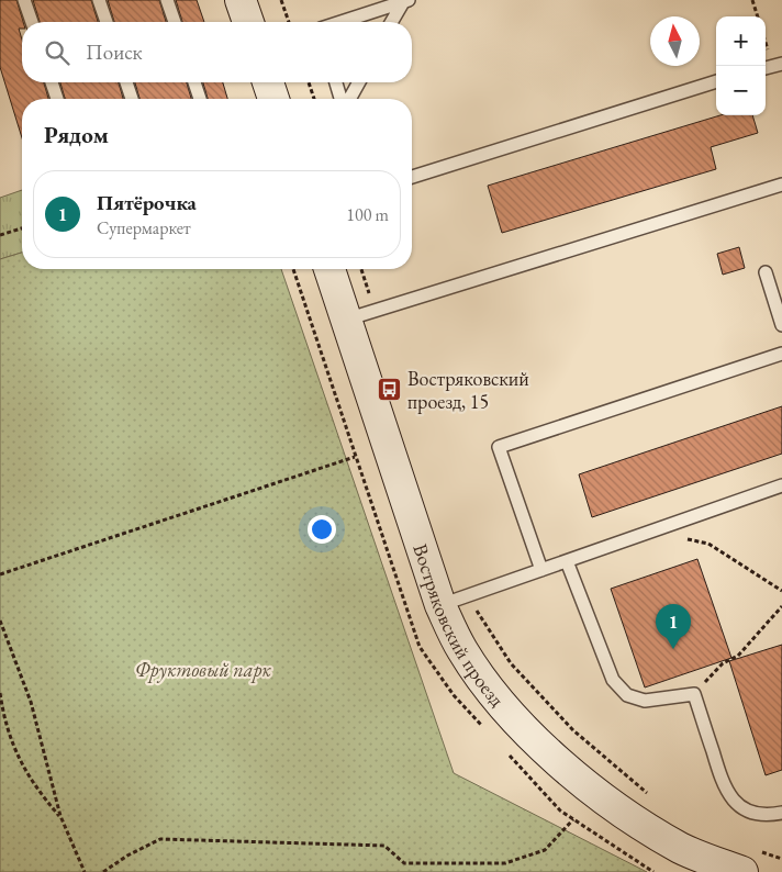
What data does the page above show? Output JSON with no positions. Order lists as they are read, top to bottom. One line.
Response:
{"streets":{"street":["Востряковский проезд"]},"parks":["Фруктовый парк"],"places":{"bus stop":["Востряковский проезд, 15"]},"north":"top","page":{"map_buttons":["+","−"],"search":"Поиск","heading":"Рядом","list":[{"mark":"1","name":"Пятёрочка","note":"Супермаркет","value":"100 m"}],"pins":"1"}}
